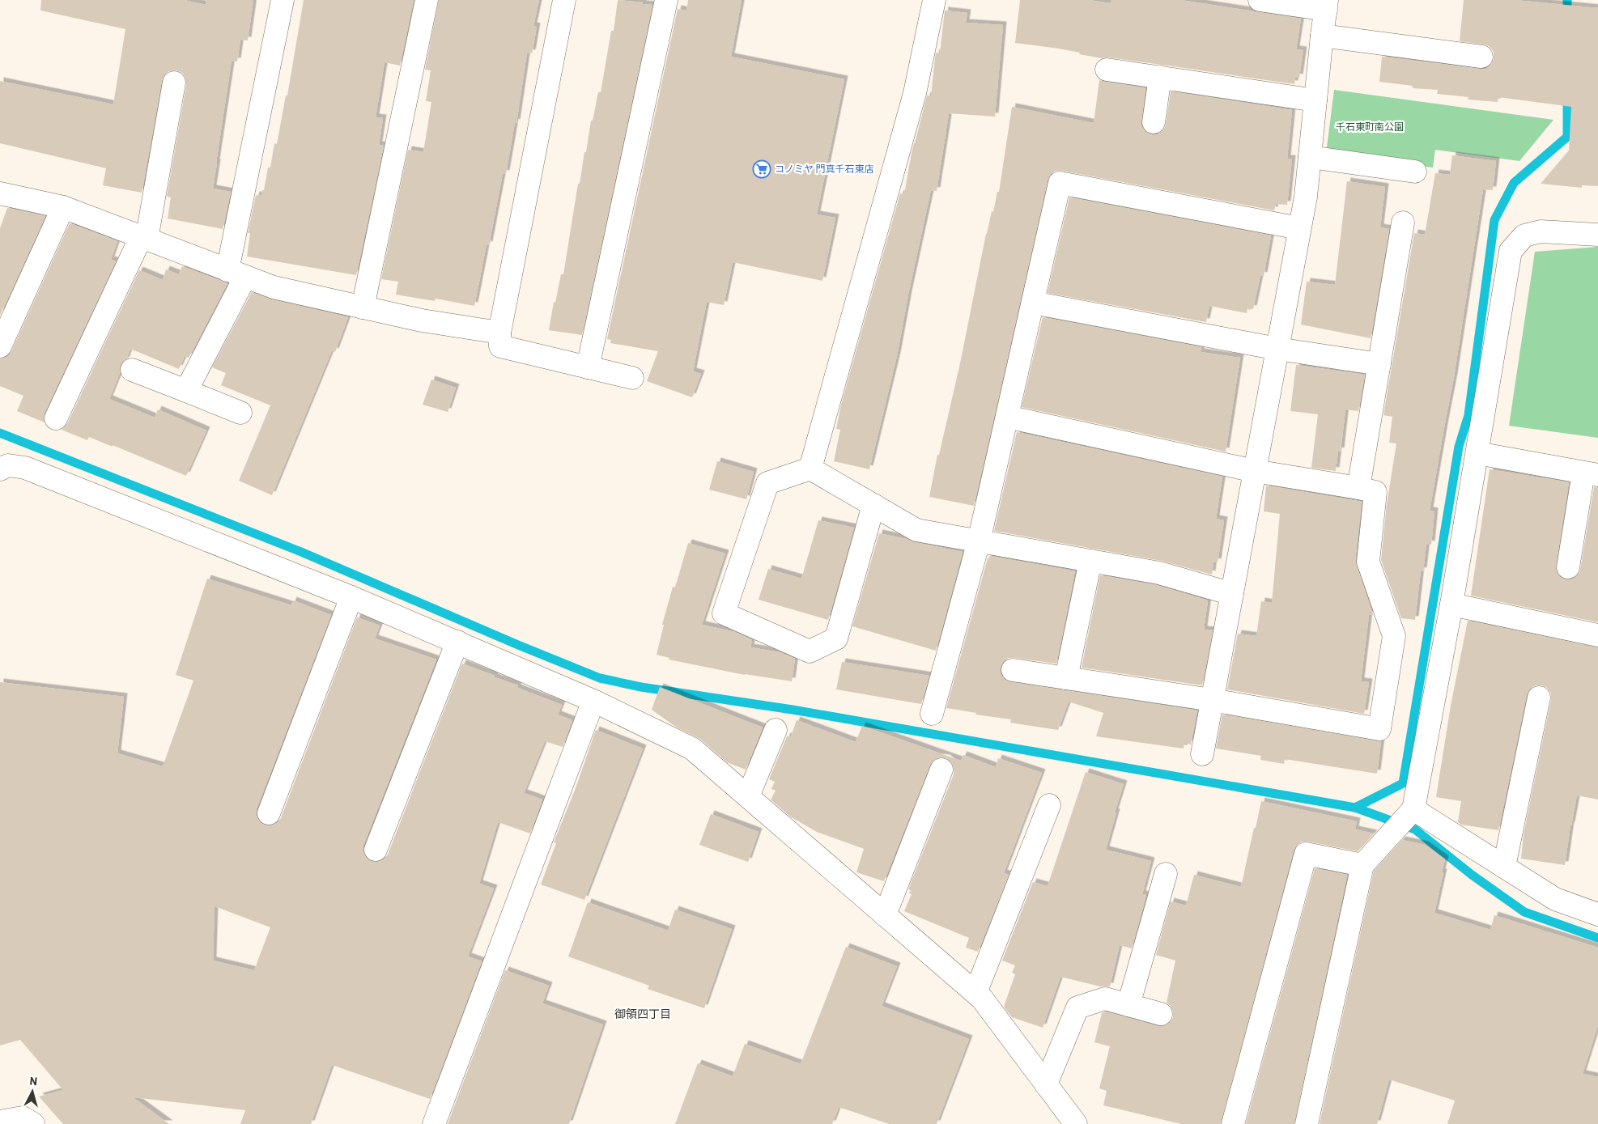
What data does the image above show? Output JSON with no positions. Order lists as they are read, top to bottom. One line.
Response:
{"districts":["御領四丁目"],"parks":["千石東町南公園"],"places":{"supermarket":["コノミヤ 門真千石東店"]},"north":"top"}
